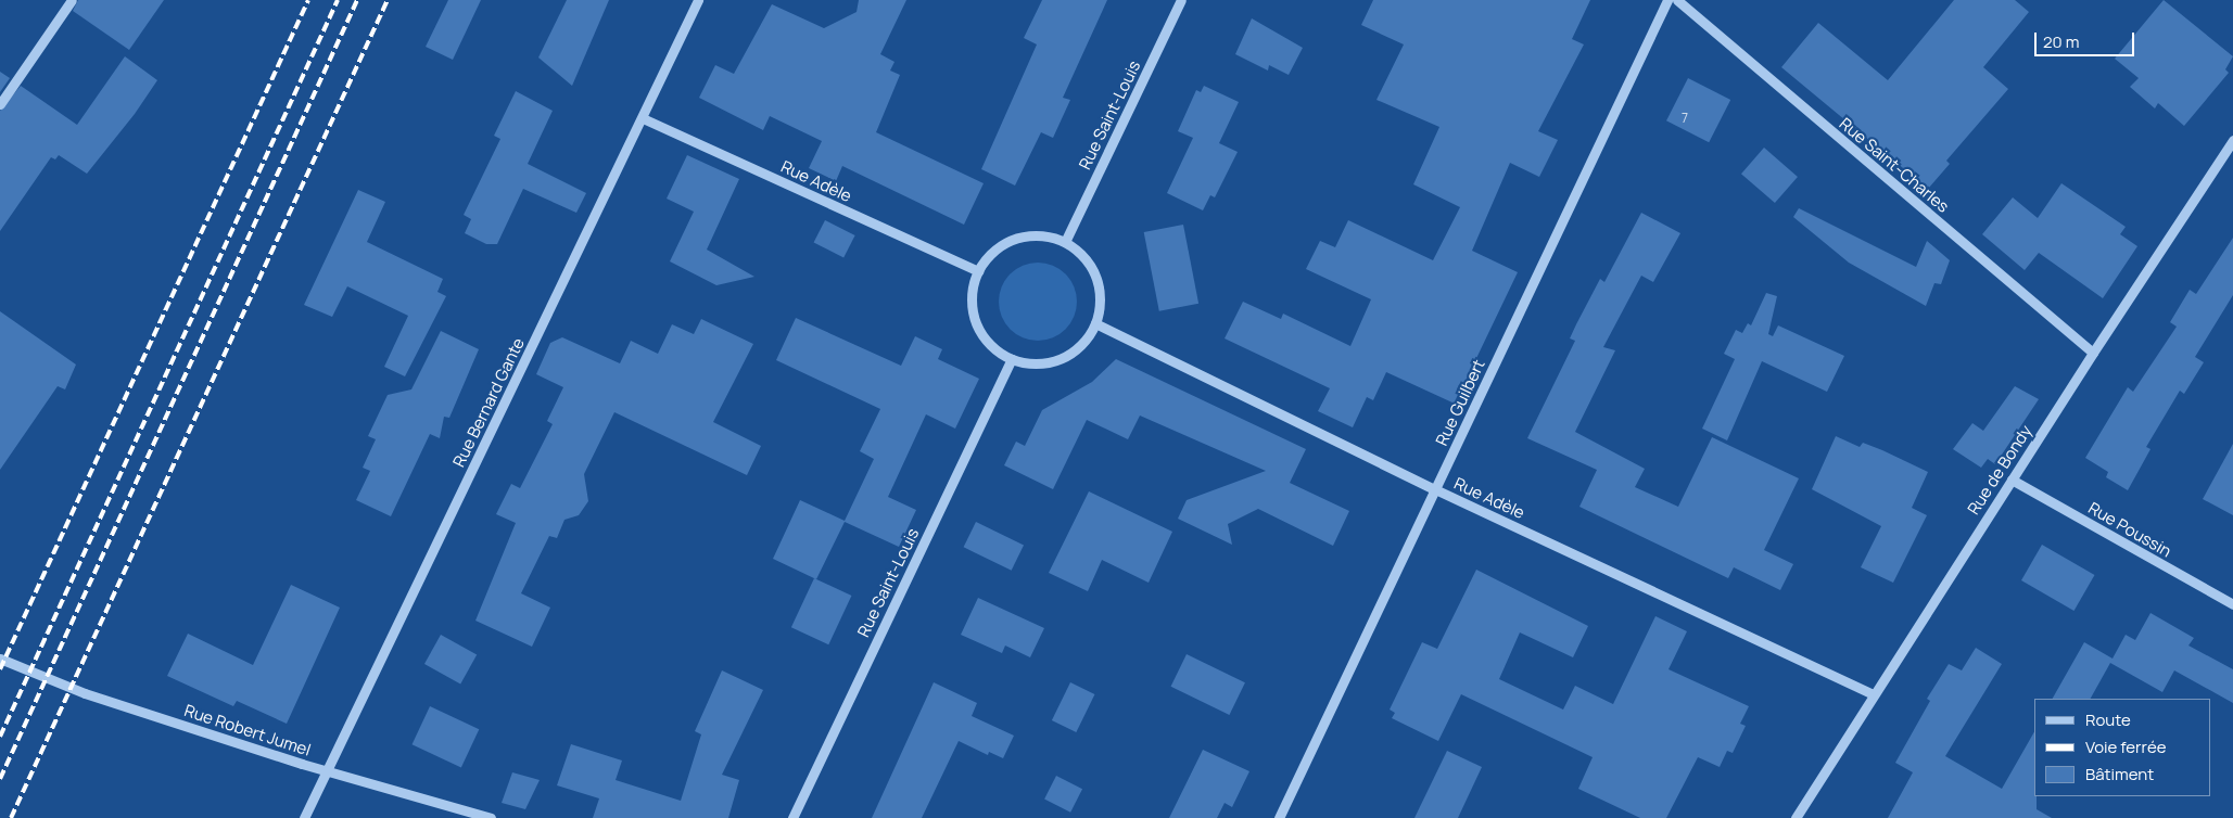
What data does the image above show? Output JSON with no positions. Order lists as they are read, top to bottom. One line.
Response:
{"streets":{"street":["Rue Saint-Louis","Rue Saint-Charles","Rue Adèle","Rue Bernard Gante","Rue Guilbert","Rue de Bondy","Rue Poussin","Rue Robert Jumel"]},"crossings":[["Rue Saint-Louis","Rue Adèle"],["Rue Saint-Charles","Rue de Bondy"],["Rue Adèle","Rue Bernard Gante"],["Rue Adèle","Rue Guilbert"],["Rue Adèle","Rue de Bondy"],["Rue Bernard Gante","Rue Robert Jumel"],["Rue de Bondy","Rue Poussin"]],"house_numbers":["7"],"legend":["Route","Voie ferrée","Bâtiment"],"scale_bar":"20 m"}
